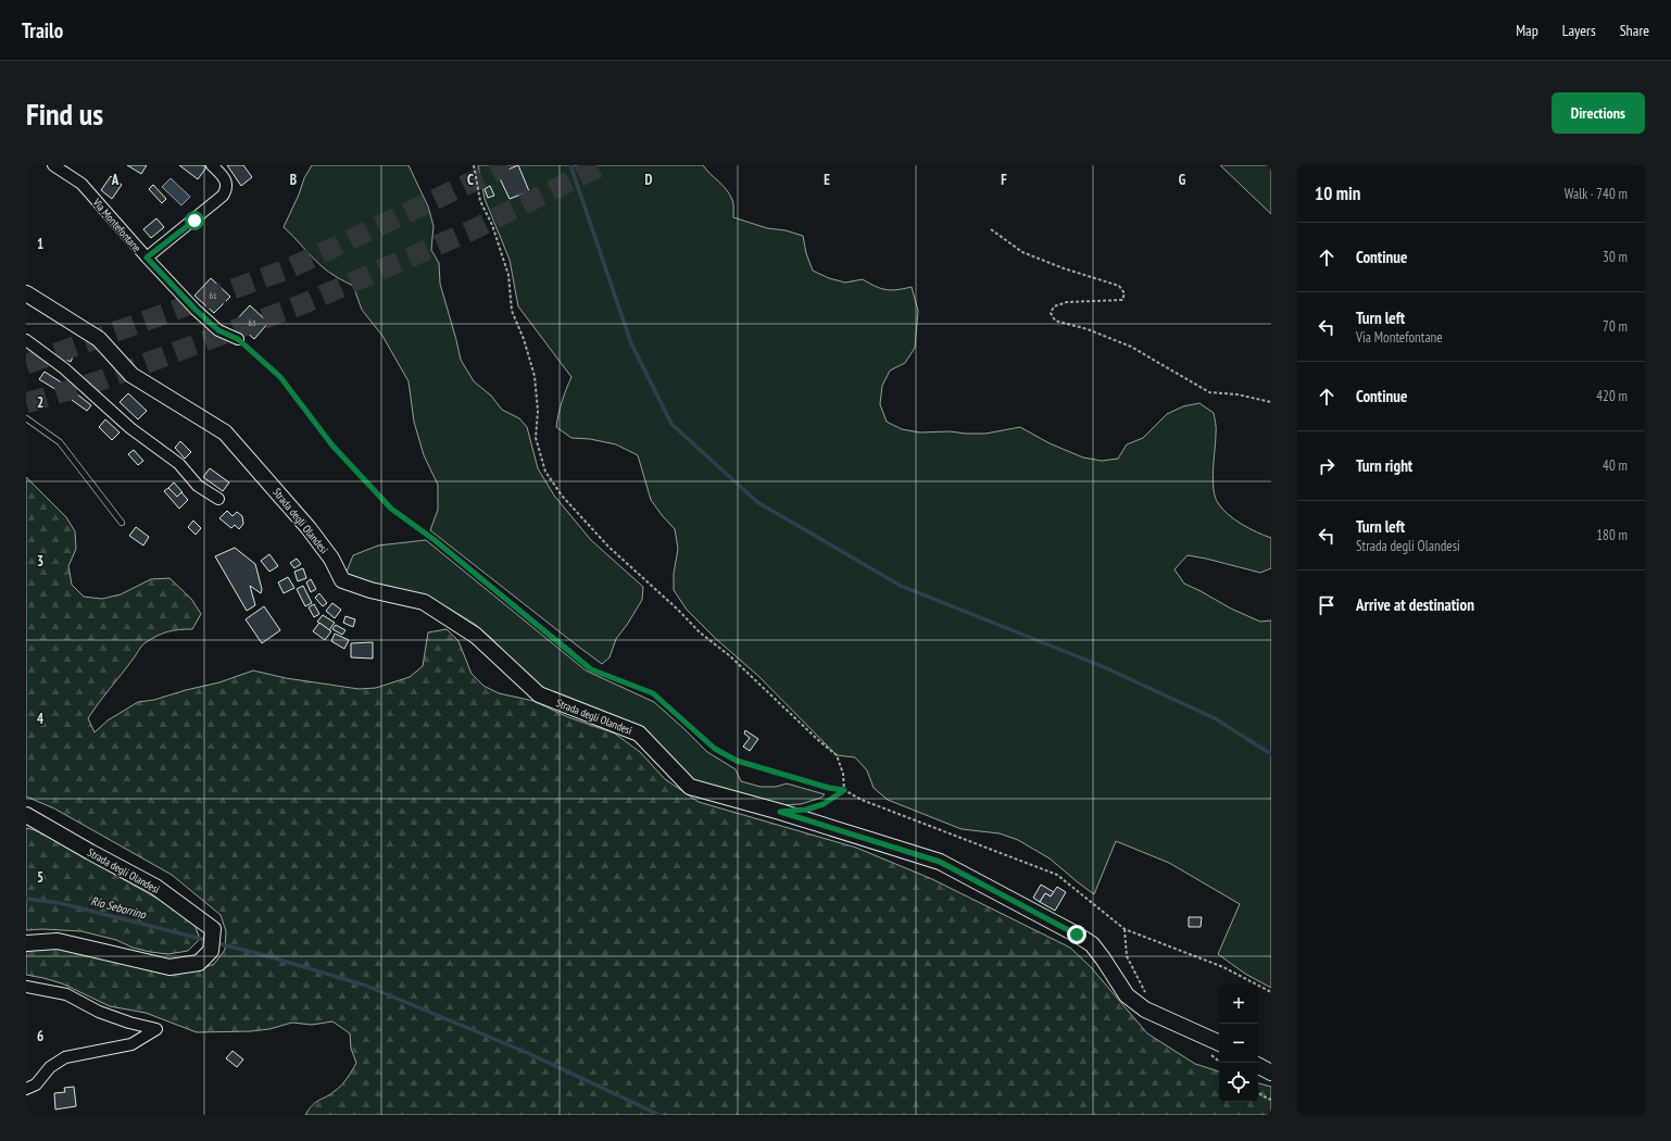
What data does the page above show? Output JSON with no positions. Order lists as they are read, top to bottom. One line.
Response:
{"streets":{"main road":["Strada degli Olandesi"],"street":["Via Montefontane"]},"water":["Rio Seborrino"],"house_numbers":["61","63"],"page":{"header":"Trailo","nav":["Map","Layers","Share"],"buttons":"Directions","title":"Find us","heading":["10 min","Walk · 740 m"],"list":[["Continue","30 m"],["Turn left","Via Montefontane","70 m"],["Continue","420 m"],["Turn right","40 m"],["Turn left","Strada degli Olandesi","180 m"],"Arrive at destination"],"map_buttons":["+","−"]},"grid":{"columns":["A","B","C","D","E","F","G"],"rows":["1","2","3","4","5","6"]}}
